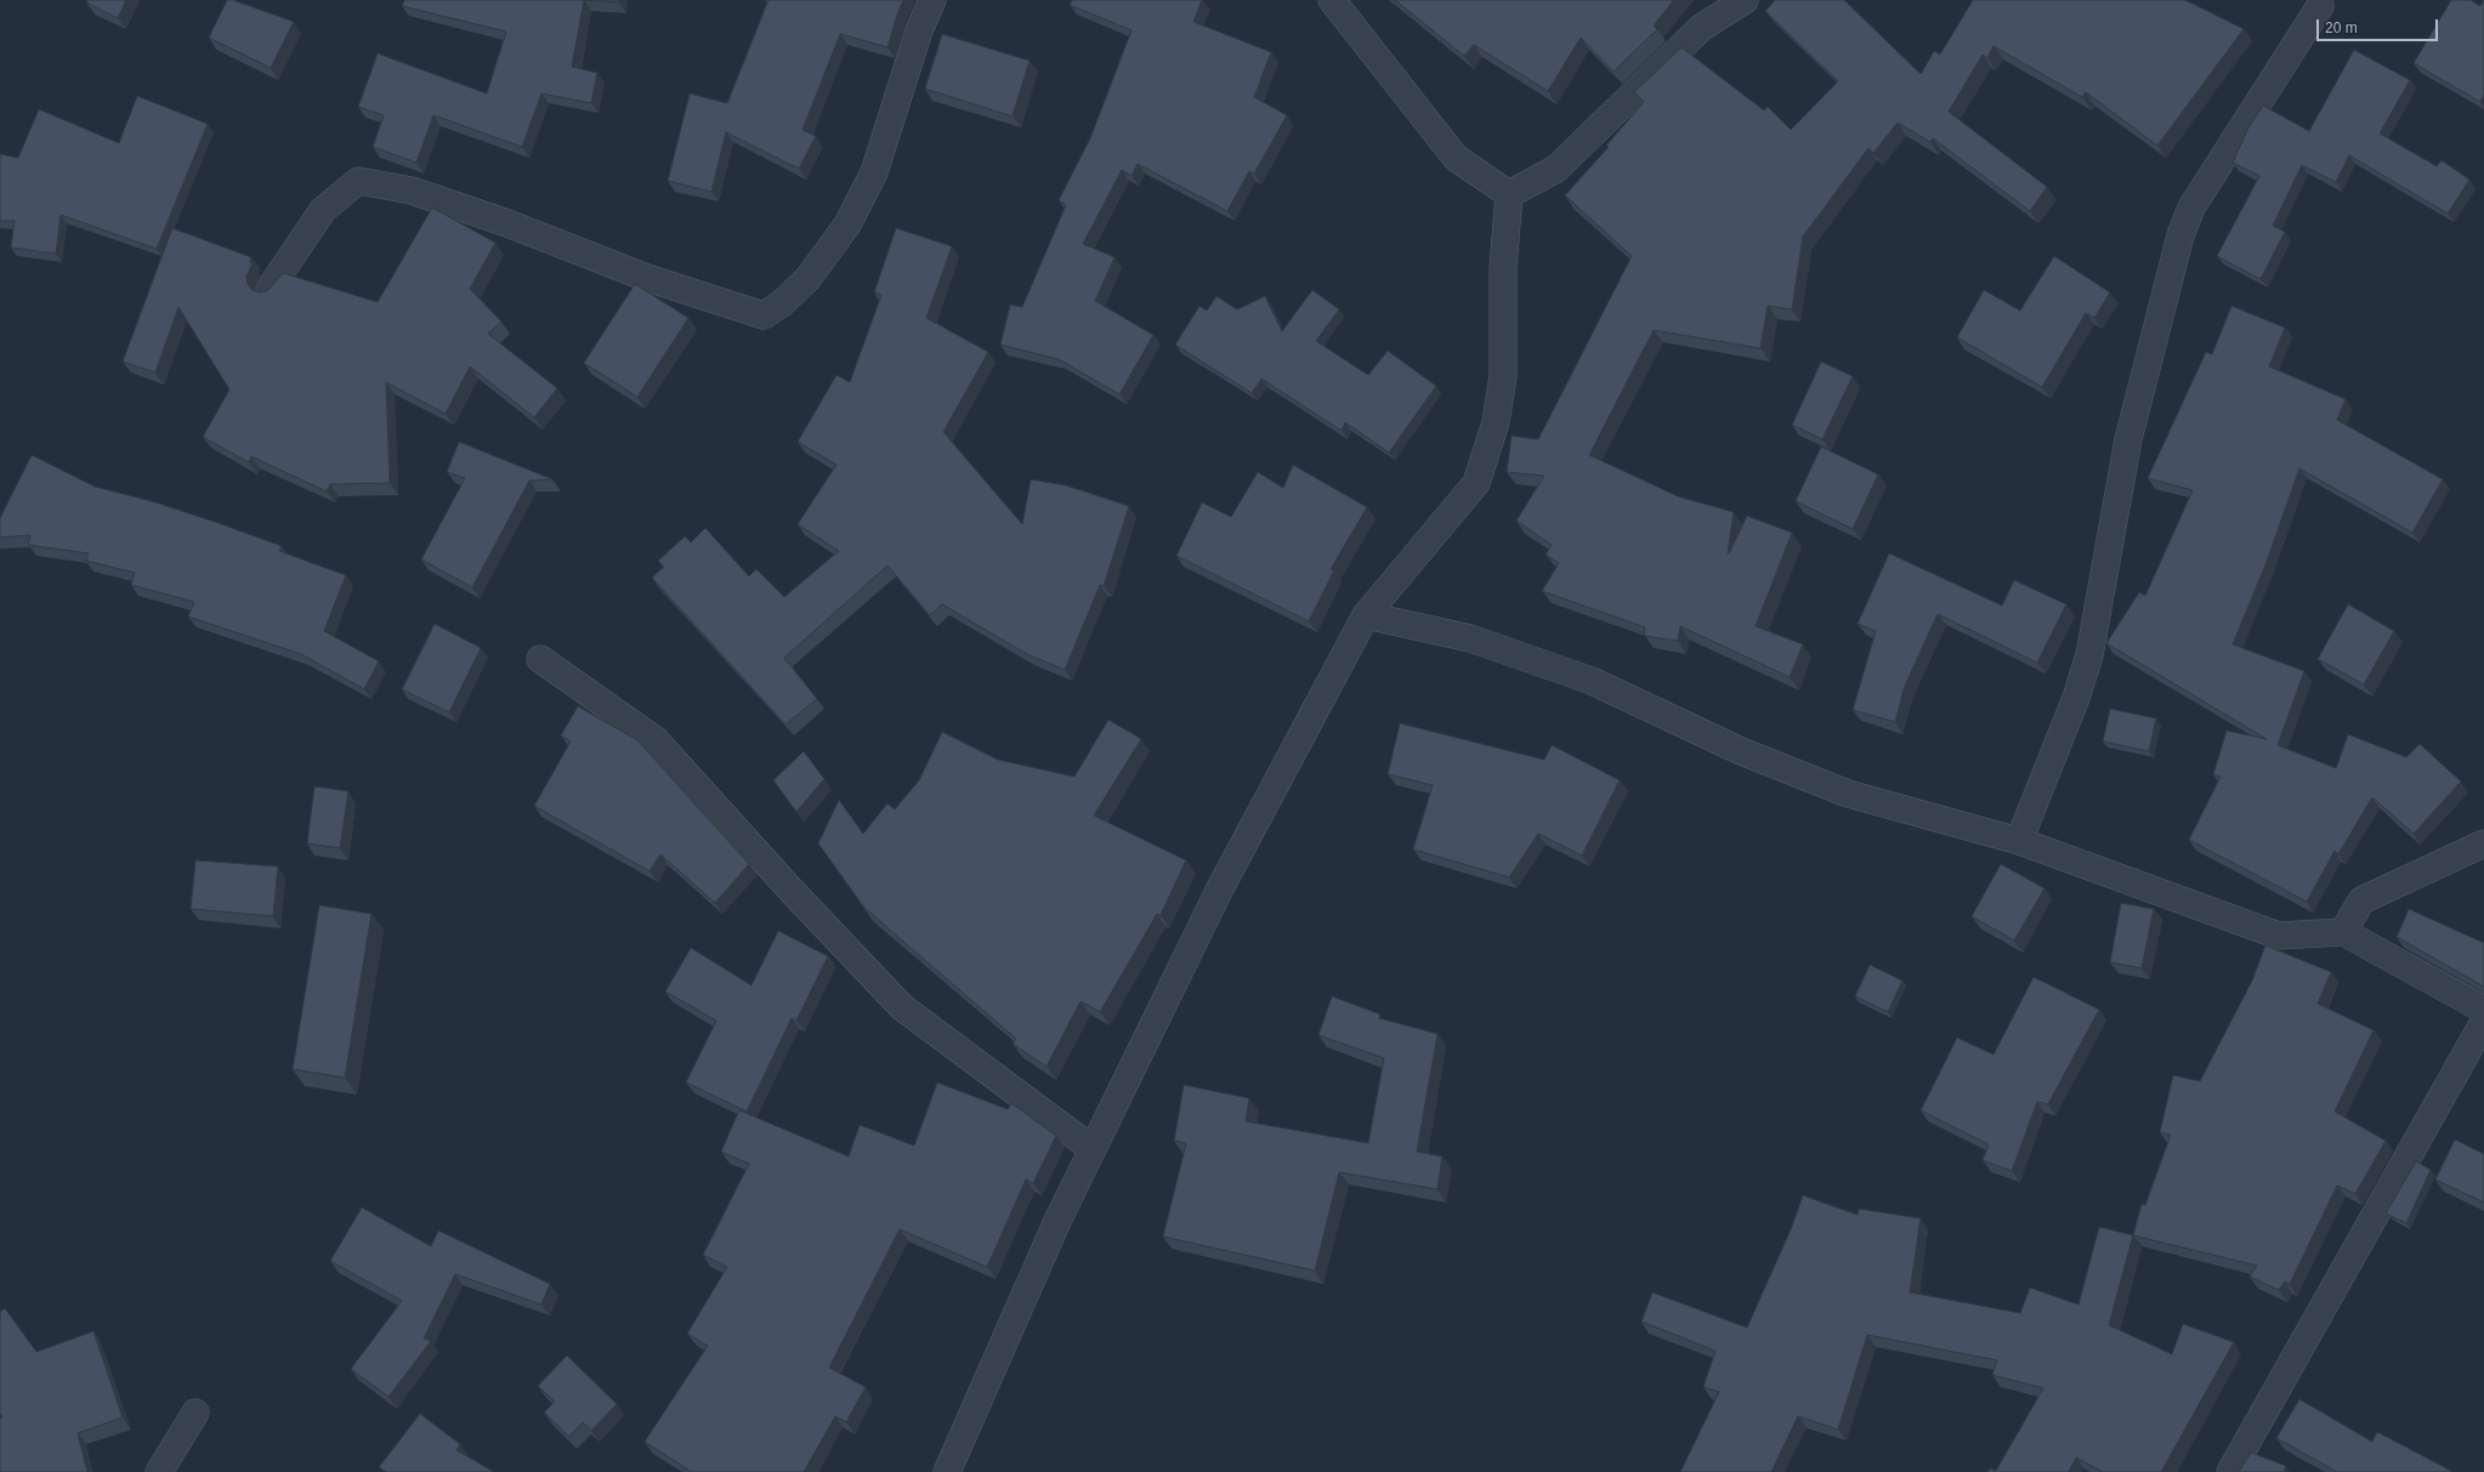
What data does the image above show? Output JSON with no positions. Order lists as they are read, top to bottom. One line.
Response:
{"scale_bar":"20 m"}
